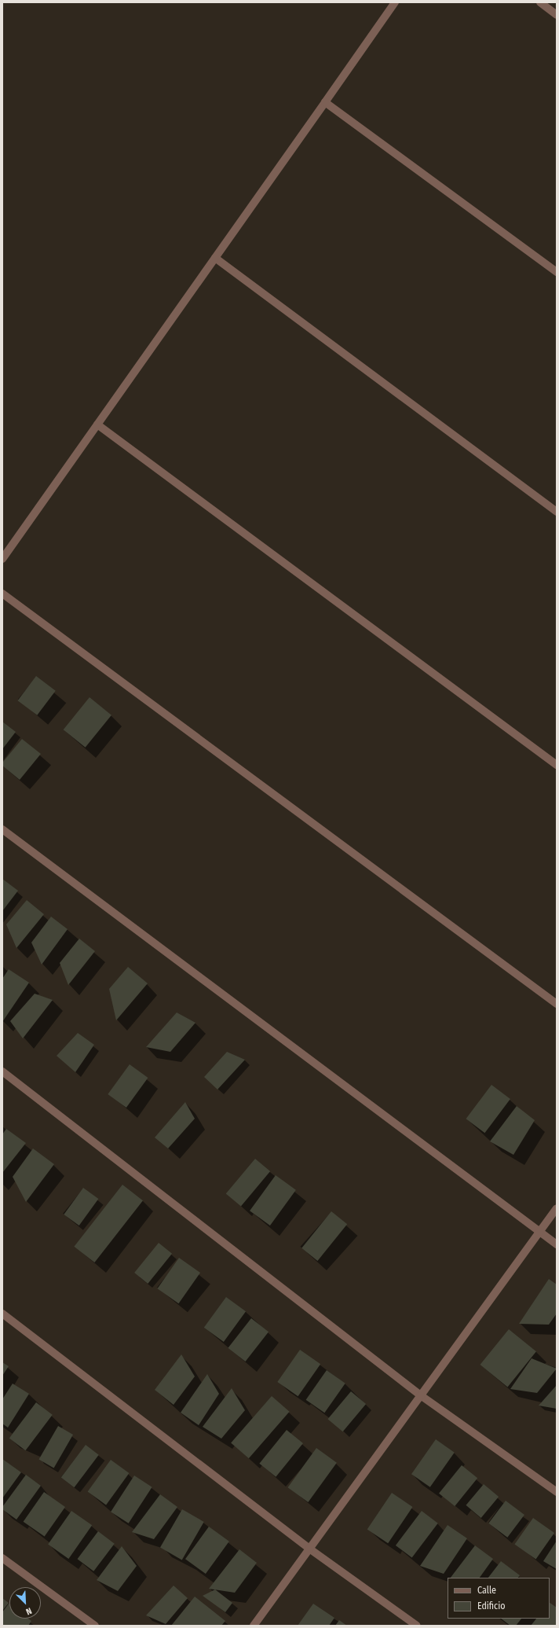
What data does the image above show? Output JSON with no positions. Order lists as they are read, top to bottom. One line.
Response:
{"legend":["Calle","Edificio"],"north":"bottom right"}
